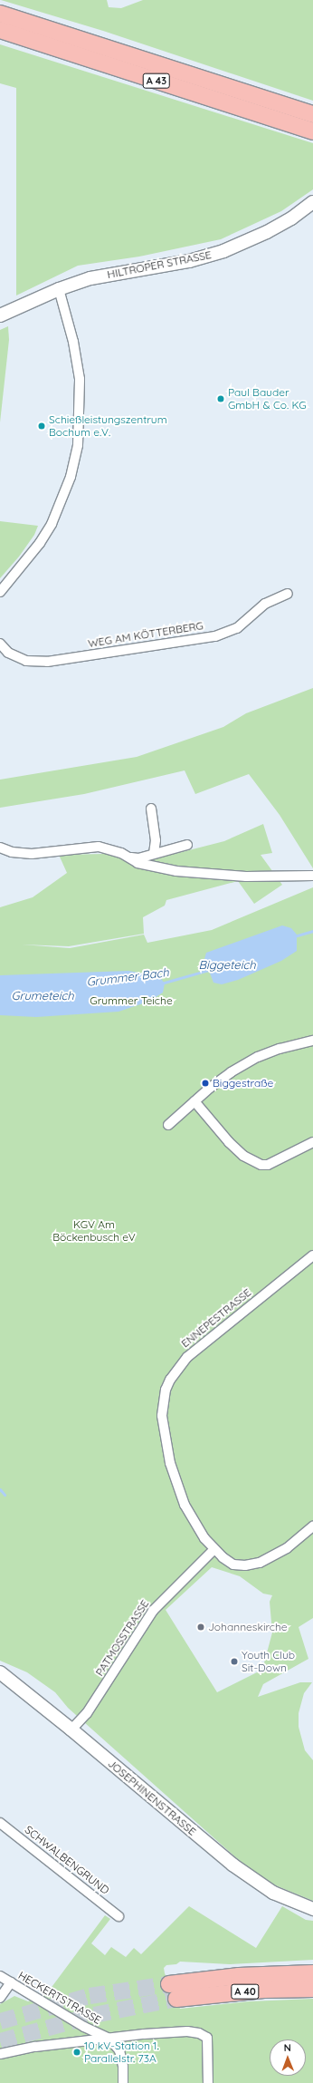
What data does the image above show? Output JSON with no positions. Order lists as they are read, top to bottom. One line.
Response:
{"streets":{"highway":["A 43","A 40"],"street":["HILTROPER STRASSE","WEG AM KÖTTERBERG","ENNEPESTRASSE","PATMOSSTRASSE","JOSEPHINENSTRASSE","SCHWALBENGRUND","HECKERTSTRASSE"]},"crossings":[["ENNEPESTRASSE","PATMOSSTRASSE"],["PATMOSSTRASSE","JOSEPHINENSTRASSE"]],"water":["Biggeteich","Grummer Bach","Grumeteich"],"parks":["Grummer Teiche","KGV Am Böckenbusch eV"],"places":["Paul Bauder GmbH & Co. KG","Schießleistungszentrum Bochum e.V.","Biggestraße","Johanneskirche","Youth Club Sit-Down","10 kV-Station 1. Parallelstr. 73A"],"north":"top"}
